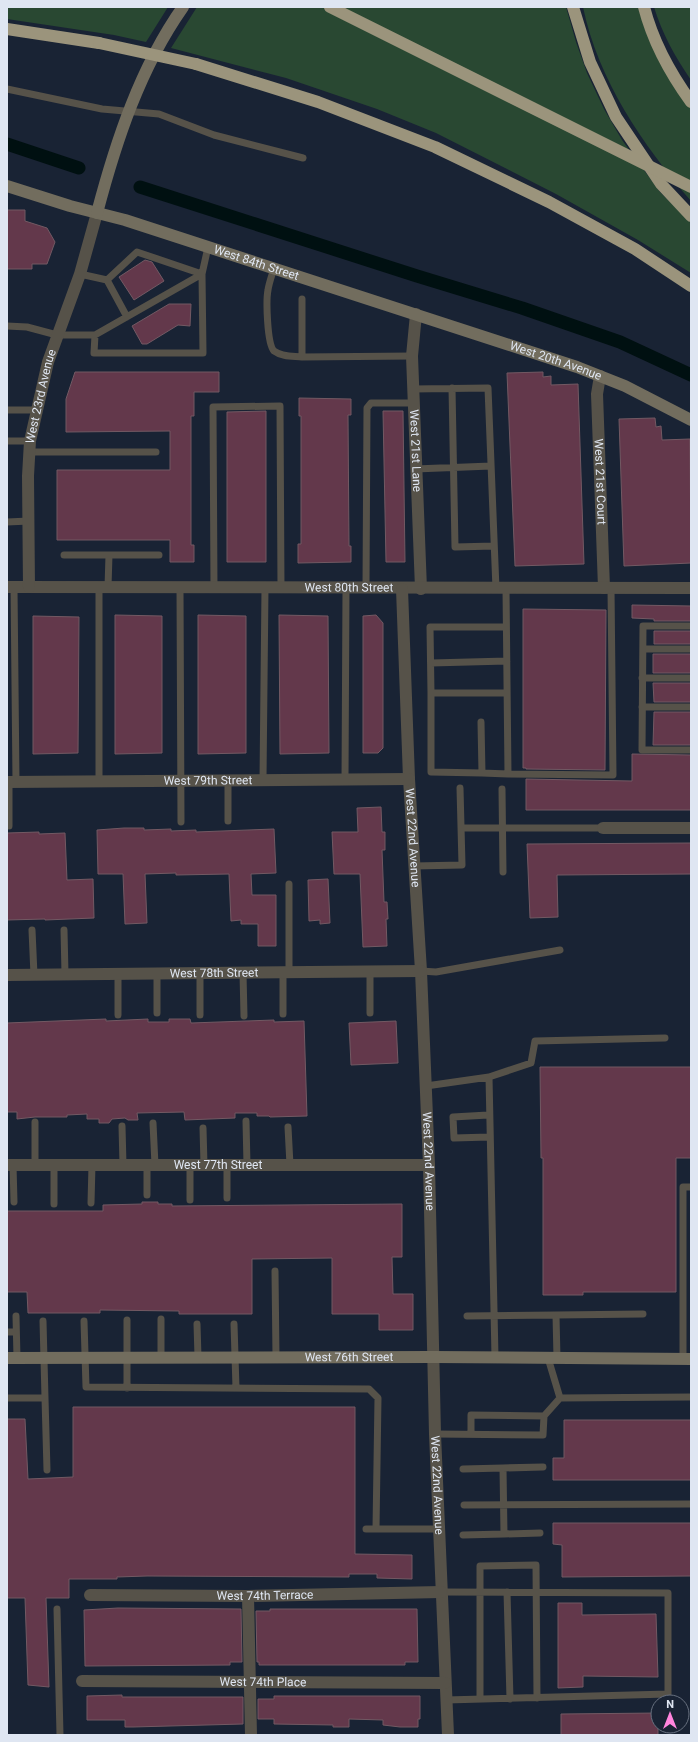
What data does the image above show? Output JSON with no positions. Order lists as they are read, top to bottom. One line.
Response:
{"streets":{"street":["West 84th Street","West 20th Avenue","West 23rd Avenue","West 21st Lane","West 21st Court","West 80th Street","West 79th Street","West 22nd Avenue","West 78th Street","West 77th Street","West 76th Street","West 74th Terrace","West 74th Place"]},"crossings":[["West 84th Street","West 20th Avenue"],["West 84th Street","West 23rd Avenue"],["West 84th Street","West 21st Lane"],["West 20th Avenue","West 21st Lane"],["West 20th Avenue","West 21st Court"],["West 23rd Avenue","West 80th Street"],["West 21st Lane","West 80th Street"],["West 21st Court","West 80th Street"],["West 80th Street","West 22nd Avenue"],["West 79th Street","West 22nd Avenue"],["West 22nd Avenue","West 78th Street"],["West 22nd Avenue","West 77th Street"],["West 22nd Avenue","West 76th Street"],["West 22nd Avenue","West 74th Terrace"],["West 22nd Avenue","West 74th Place"]],"north":"top"}
